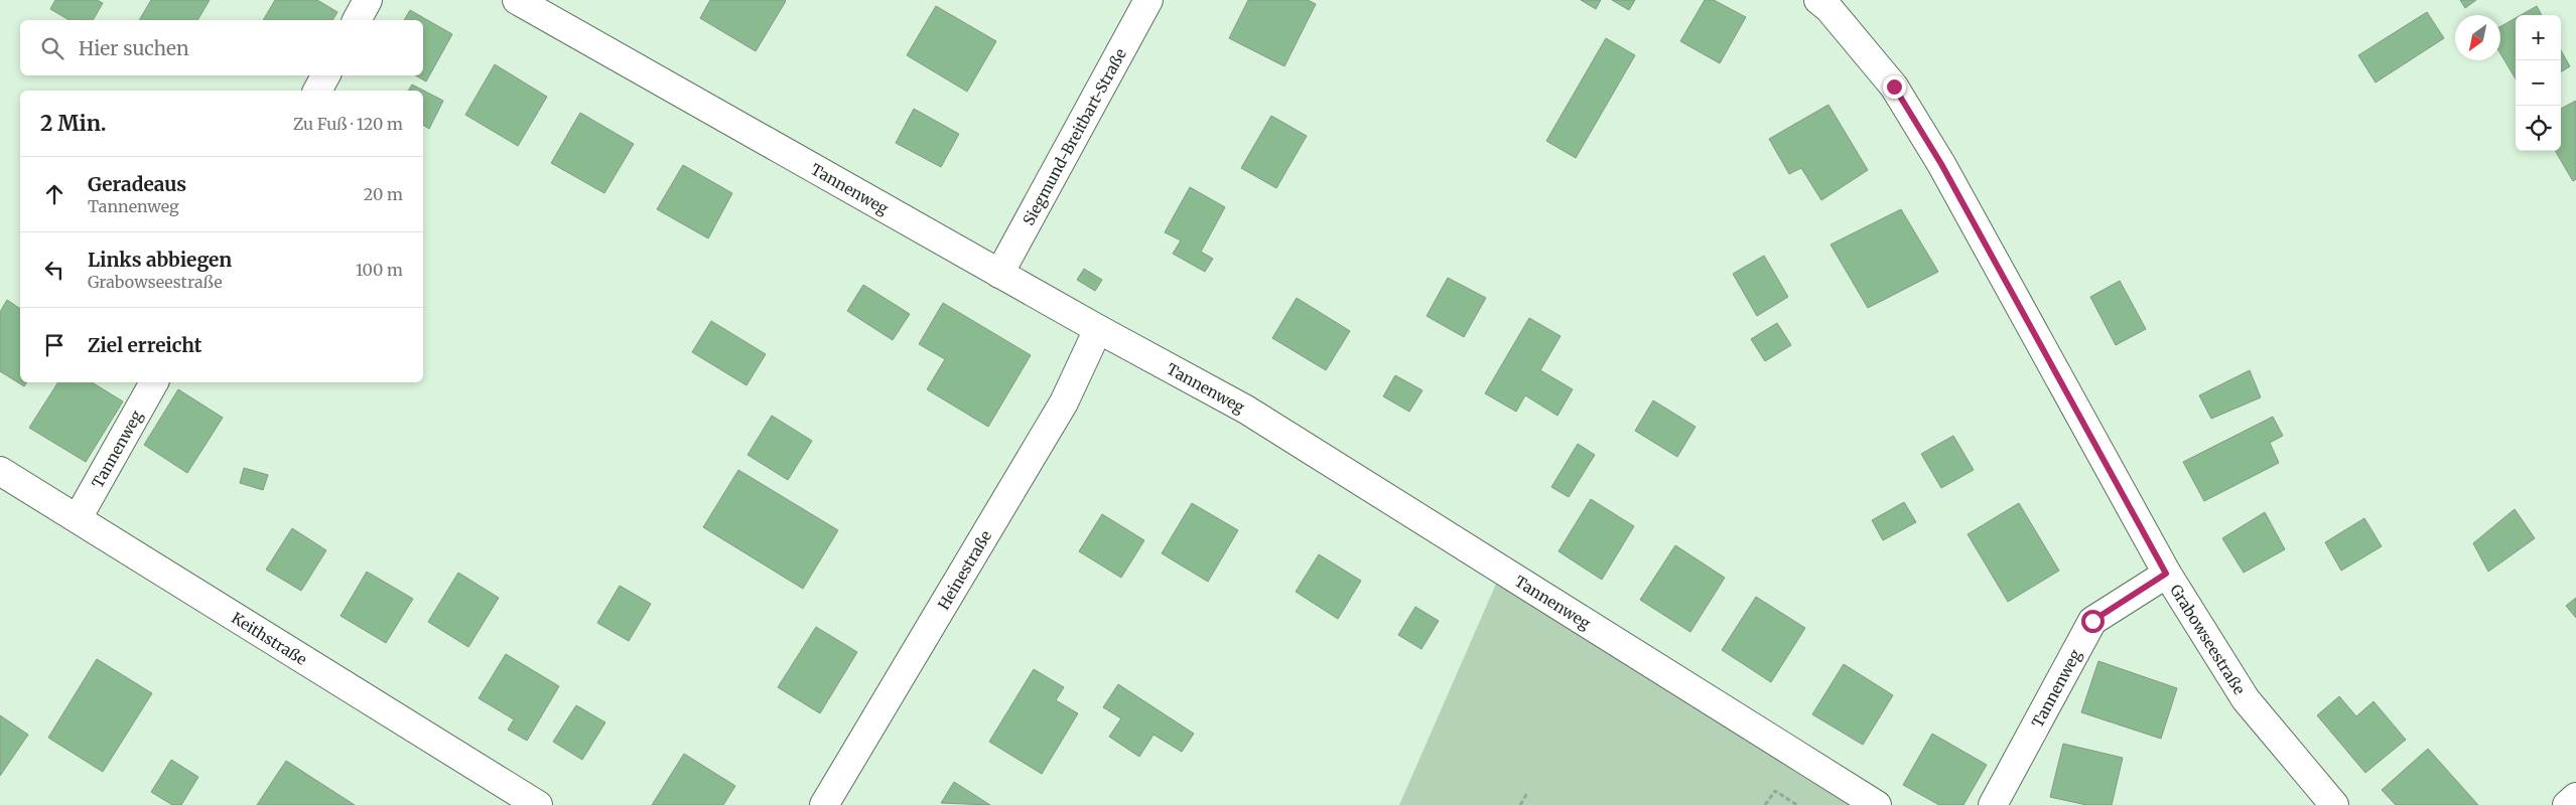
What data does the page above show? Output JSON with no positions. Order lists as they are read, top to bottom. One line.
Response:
{"streets":{"street":["Siegmund-Breitbart-Straße","Tannenweg","Heinestraße","Keithstraße","Grabowseestraße"]},"crossings":[["Siegmund-Breitbart-Straße","Tannenweg"],["Tannenweg","Heinestraße"],["Tannenweg","Keithstraße"],["Tannenweg","Grabowseestraße"]],"north":"bottom left","page":{"map_buttons":["+","−"],"search":"Hier suchen","heading":["2 Min.","Zu Fuß · 120 m"],"list":[["Geradeaus","Tannenweg","20 m"],["Links abbiegen","Grabowseestraße","100 m"],"Ziel erreicht"]}}
